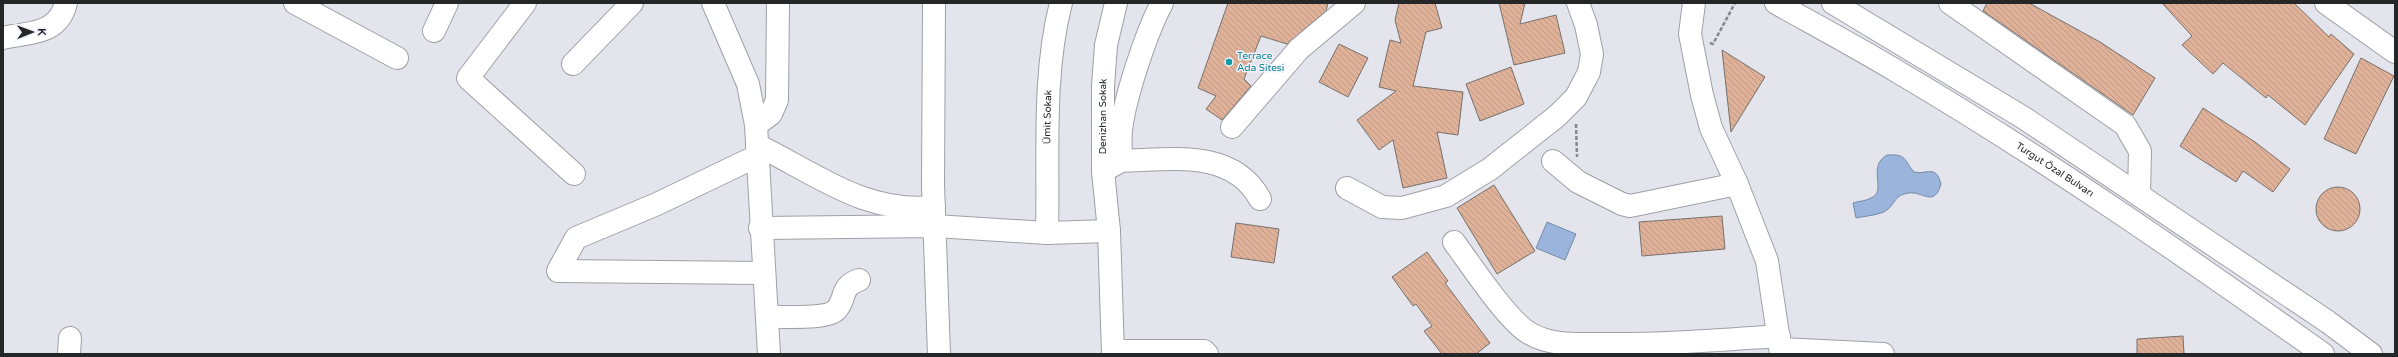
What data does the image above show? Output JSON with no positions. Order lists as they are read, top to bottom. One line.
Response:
{"streets":{"main road":["Ümit Sokak","Denizhan Sokak","Turgut Özal Bulvarı"]},"places":["Terrace Ada Sitesi"],"north":"right"}
